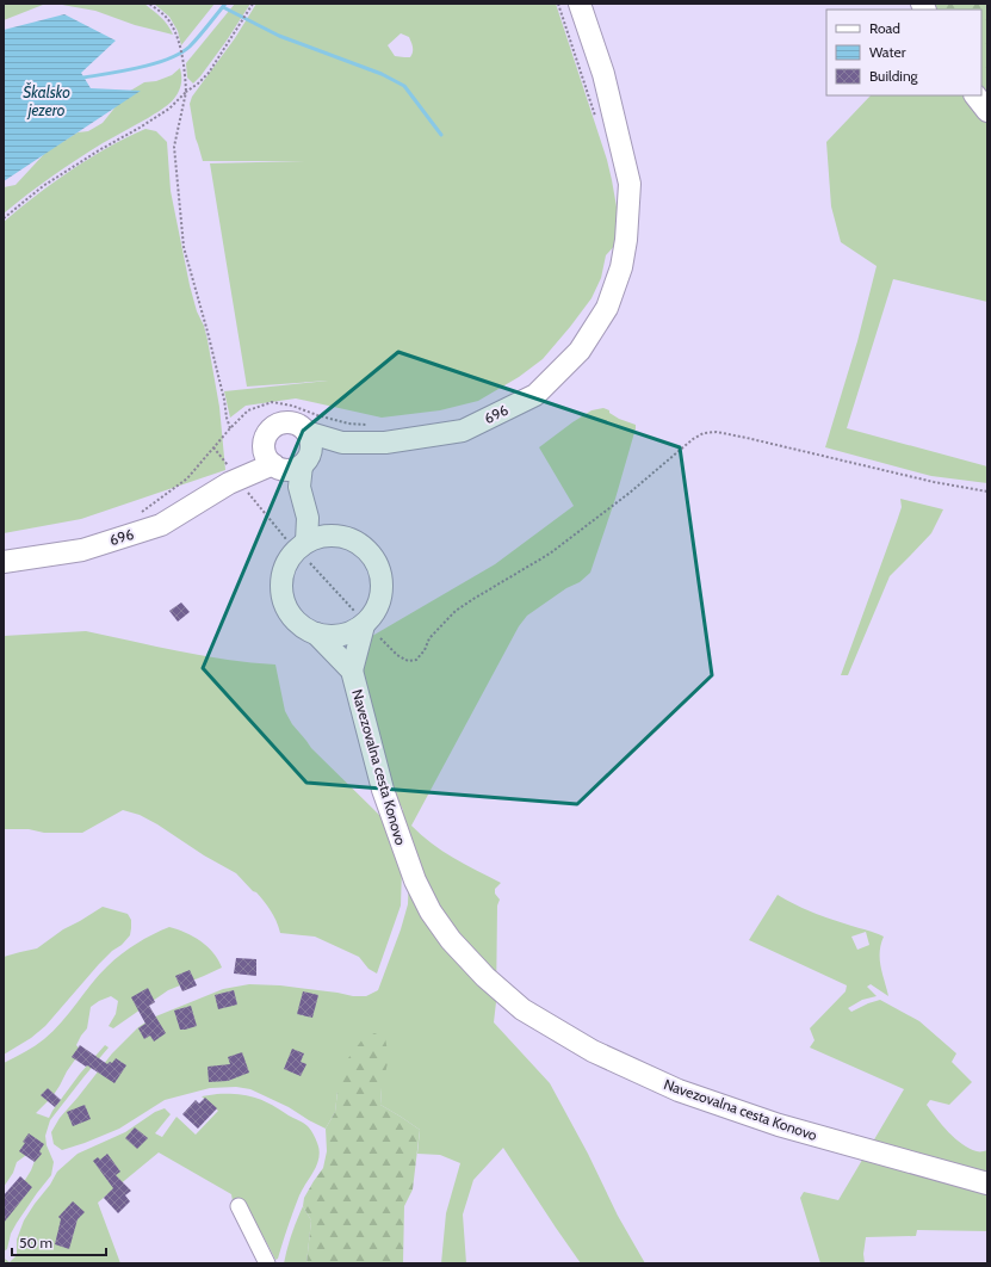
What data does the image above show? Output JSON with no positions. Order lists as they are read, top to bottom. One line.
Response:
{"streets":{"main road":["696","Navezovalna cesta Konovo"]},"water":["Škalsko jezero"],"legend":["Road","Water","Building"],"scale_bar":"50 m"}
